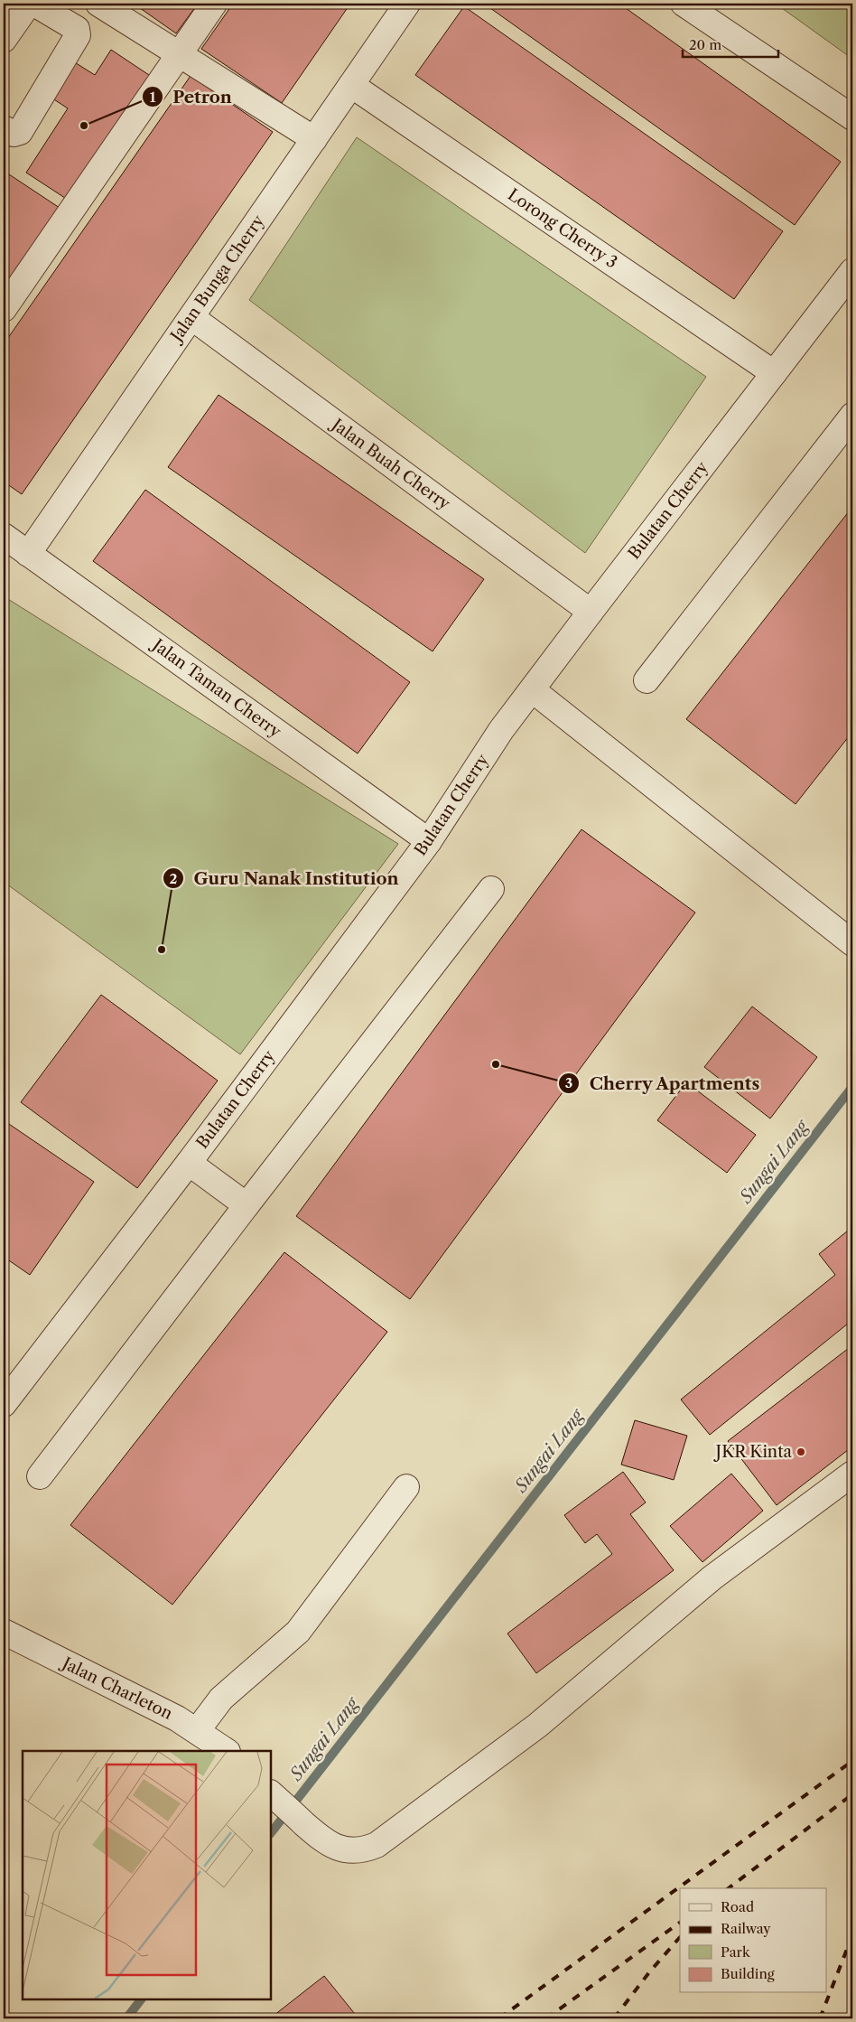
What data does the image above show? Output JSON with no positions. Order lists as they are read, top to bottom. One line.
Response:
{"streets":{"street":["Lorong Cherry 3","Jalan Bunga Cherry","Jalan Buah Cherry","Bulatan Cherry","Jalan Taman Cherry","Jalan Charleton"]},"crossings":[["Lorong Cherry 3","Jalan Bunga Cherry"],["Lorong Cherry 3","Bulatan Cherry"],["Jalan Bunga Cherry","Jalan Buah Cherry"],["Jalan Bunga Cherry","Jalan Taman Cherry"],["Jalan Buah Cherry","Bulatan Cherry"],["Bulatan Cherry","Jalan Taman Cherry"]],"water":["Sungai Lang"],"places":["Petron","Guru Nanak Institution","Cherry Apartments","JKR Kinta"],"legend":["Road","Railway","Park","Building"],"scale_bar":"20 m"}
